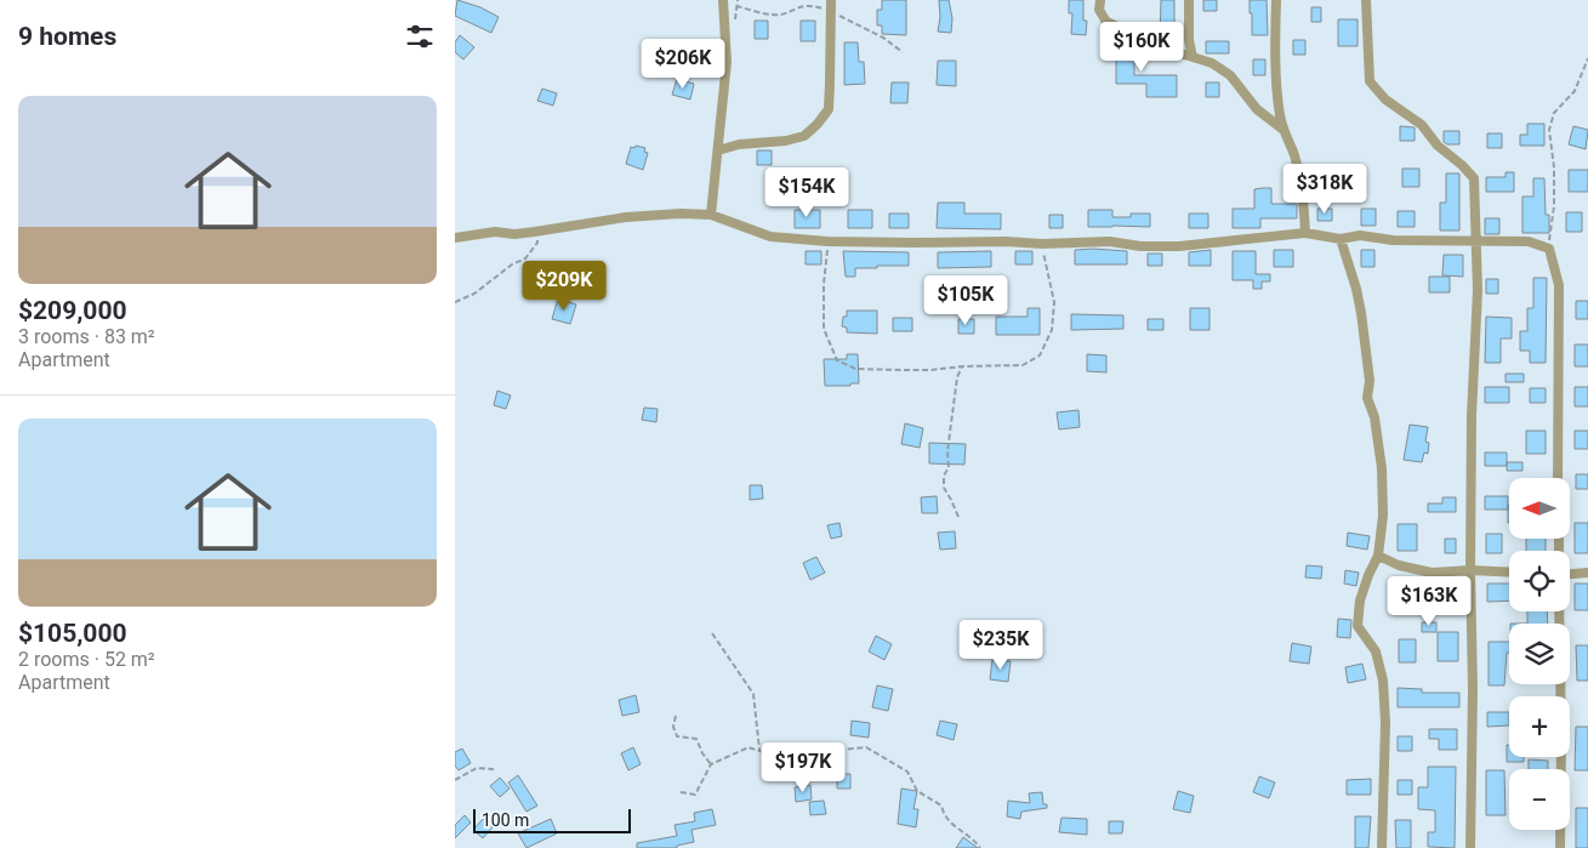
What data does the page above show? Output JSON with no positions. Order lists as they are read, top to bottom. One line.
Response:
{"scale_bar":"100 m","north":"left","page":{"heading":"9 homes","price":["$160K","$206K","$318K","$154K","$209K","$105K","$163K","$235K","$197K"],"list":[{"name":"$209,000","note":"3 rooms · 83 m² · Apartment"},{"name":"$105,000","note":"2 rooms · 52 m² · Apartment"}],"map_buttons":["+","−"],"scale":"100 m"}}
